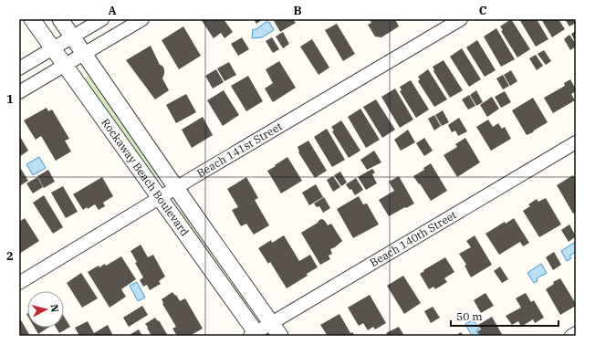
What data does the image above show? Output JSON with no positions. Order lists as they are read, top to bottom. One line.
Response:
{"streets":{"street":["Beach 141st Street","Rockaway Beach Boulevard","Beach 140th Street"]},"crossings":[["Beach 141st Street","Rockaway Beach Boulevard"],["Rockaway Beach Boulevard","Beach 140th Street"]],"scale_bar":"50 m","north":"right","grid":{"columns":["A","B","C"],"rows":["1","2"]}}
